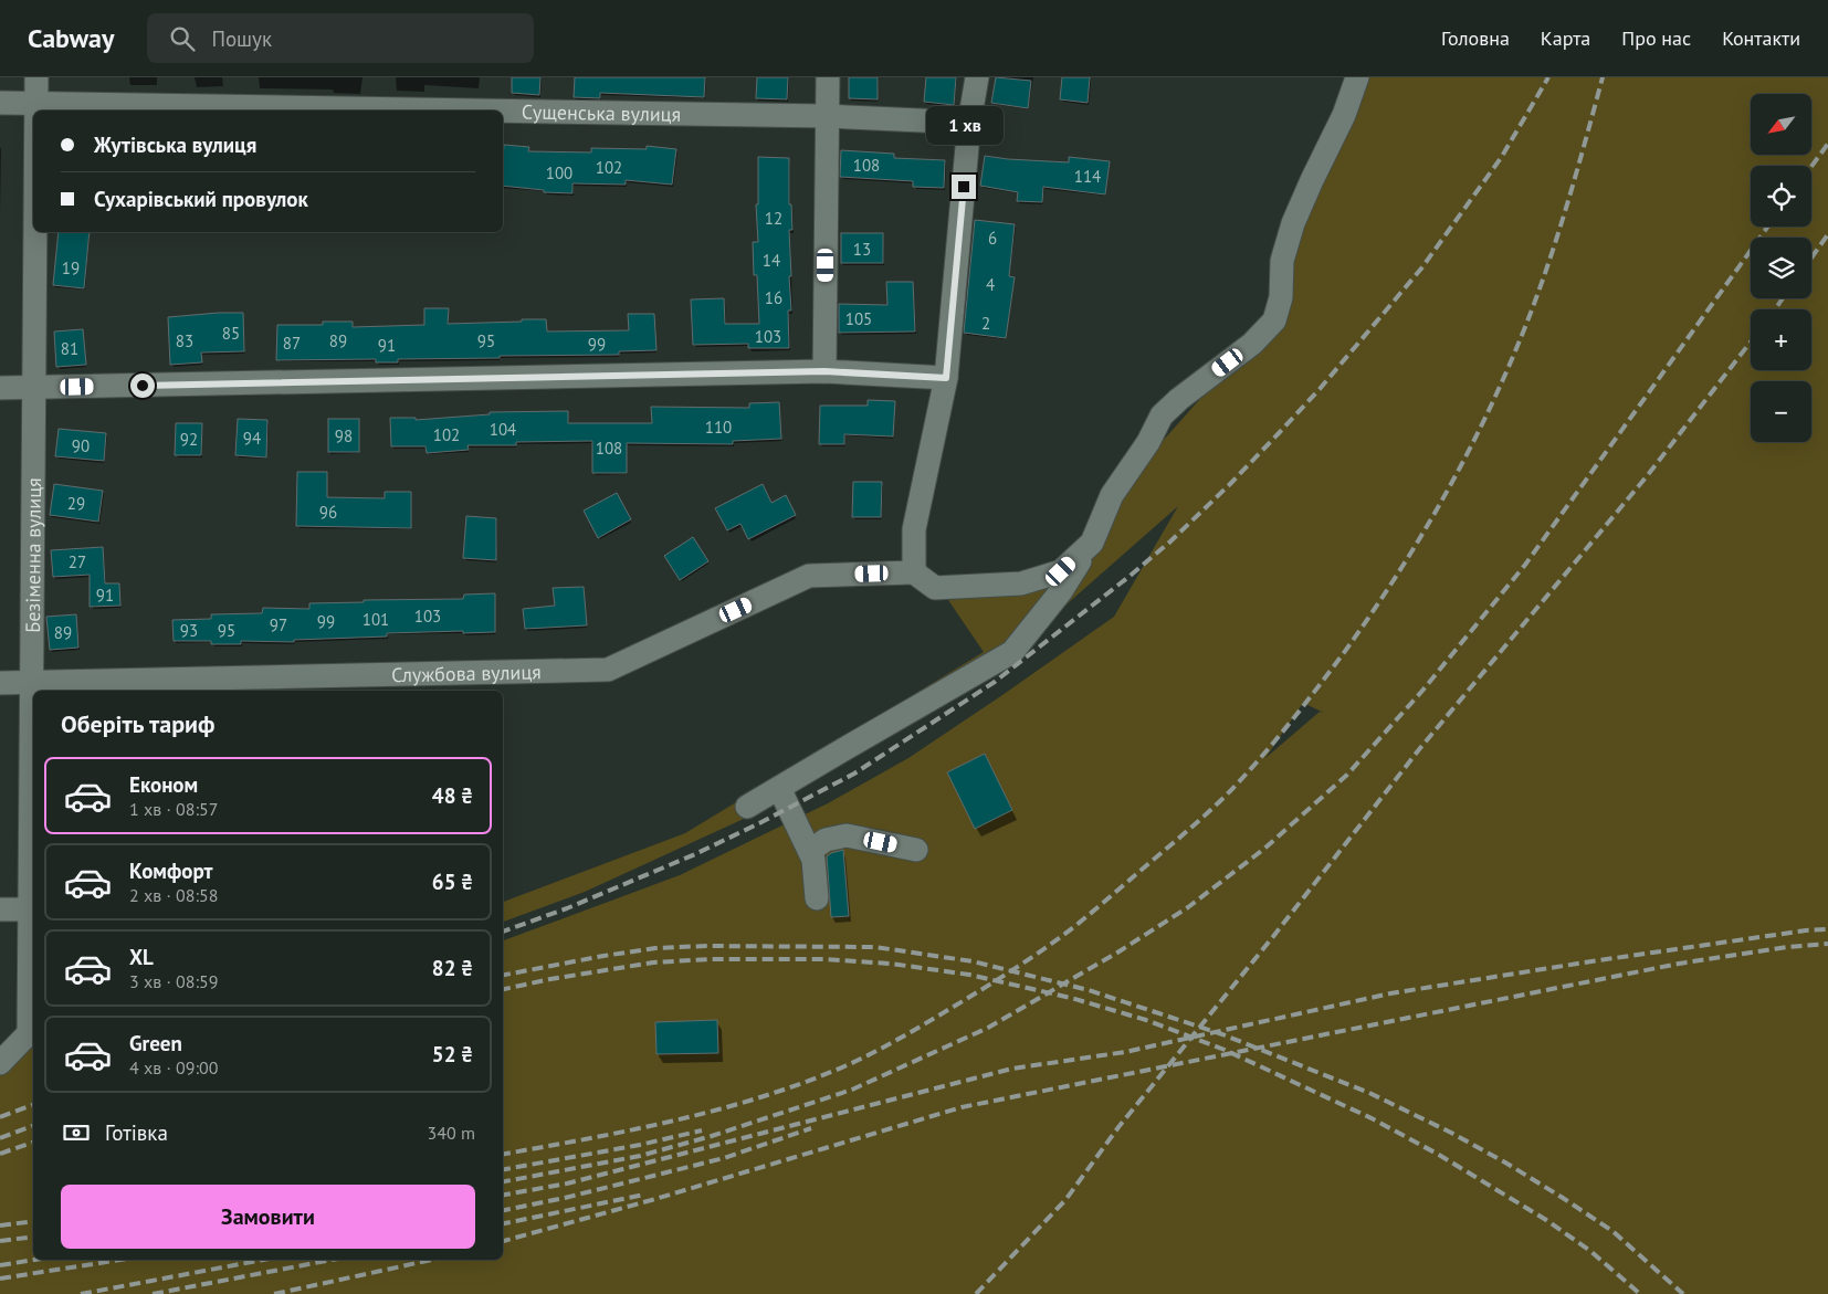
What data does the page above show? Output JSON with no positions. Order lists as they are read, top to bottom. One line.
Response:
{"streets":{"street":["Сущенська вулиця","Безіменна вулиця","Службова вулиця"]},"crossings":[["Сущенська вулиця","Безіменна вулиця"],["Безіменна вулиця","Службова вулиця"]],"house_numbers":["108","102","100","114","12","6","13","14","19","4","16","105","2","85","103","83","89","95","87","99","91","81","110","104","102","98","94","92","90","108","29","96","27","91","103","101","99","97","93","95","89"],"north":"bottom left","page":{"header":"Cabway","search":"Пошук","nav":["Головна","Карта","Про нас","Контакти"],"map_buttons":["+","−"],"bubble":"1 хв","banner":["Жутівська вулиця","Сухарівський провулок"],"heading":"Оберіть тариф","list":[{"name":"Економ","note":"1 хв · 08:57","value":"48 ₴"},{"name":"Комфорт","note":"2 хв · 08:58","value":"65 ₴"},{"name":"XL","note":"3 хв · 08:59","value":"82 ₴"},{"name":"Green","note":"4 хв · 09:00","value":"52 ₴"}],"pay":["Готівка","340 m"],"buttons":"Замовити"}}
